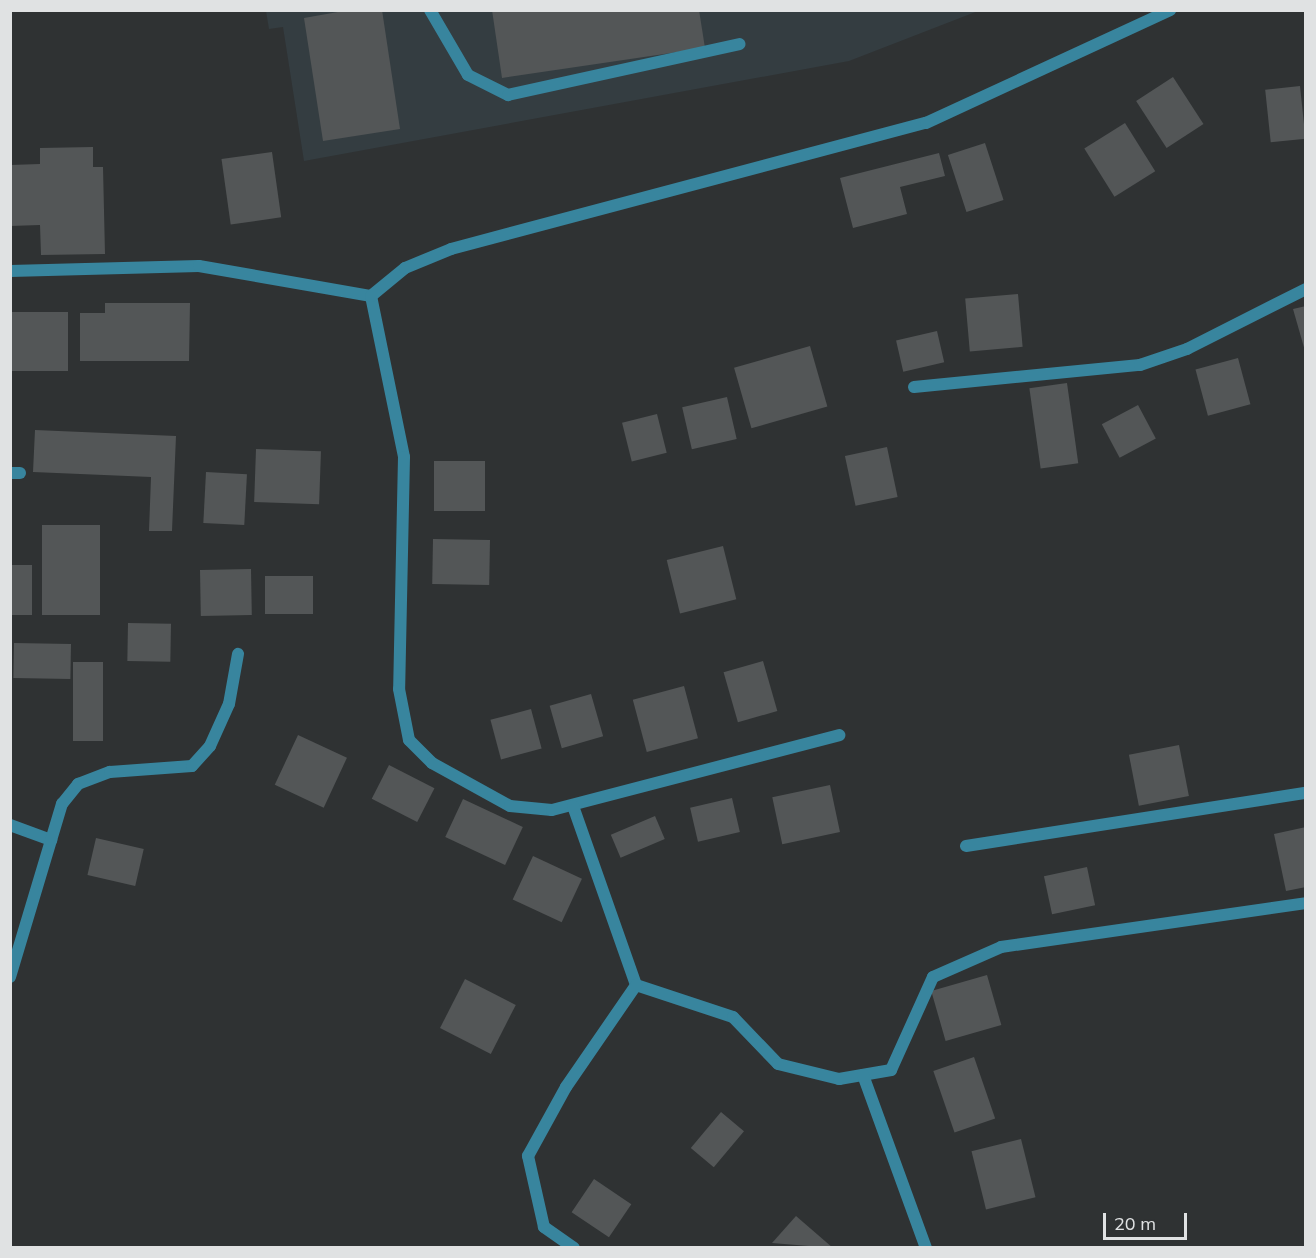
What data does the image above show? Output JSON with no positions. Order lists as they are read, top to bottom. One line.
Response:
{"scale_bar":"20 m"}
